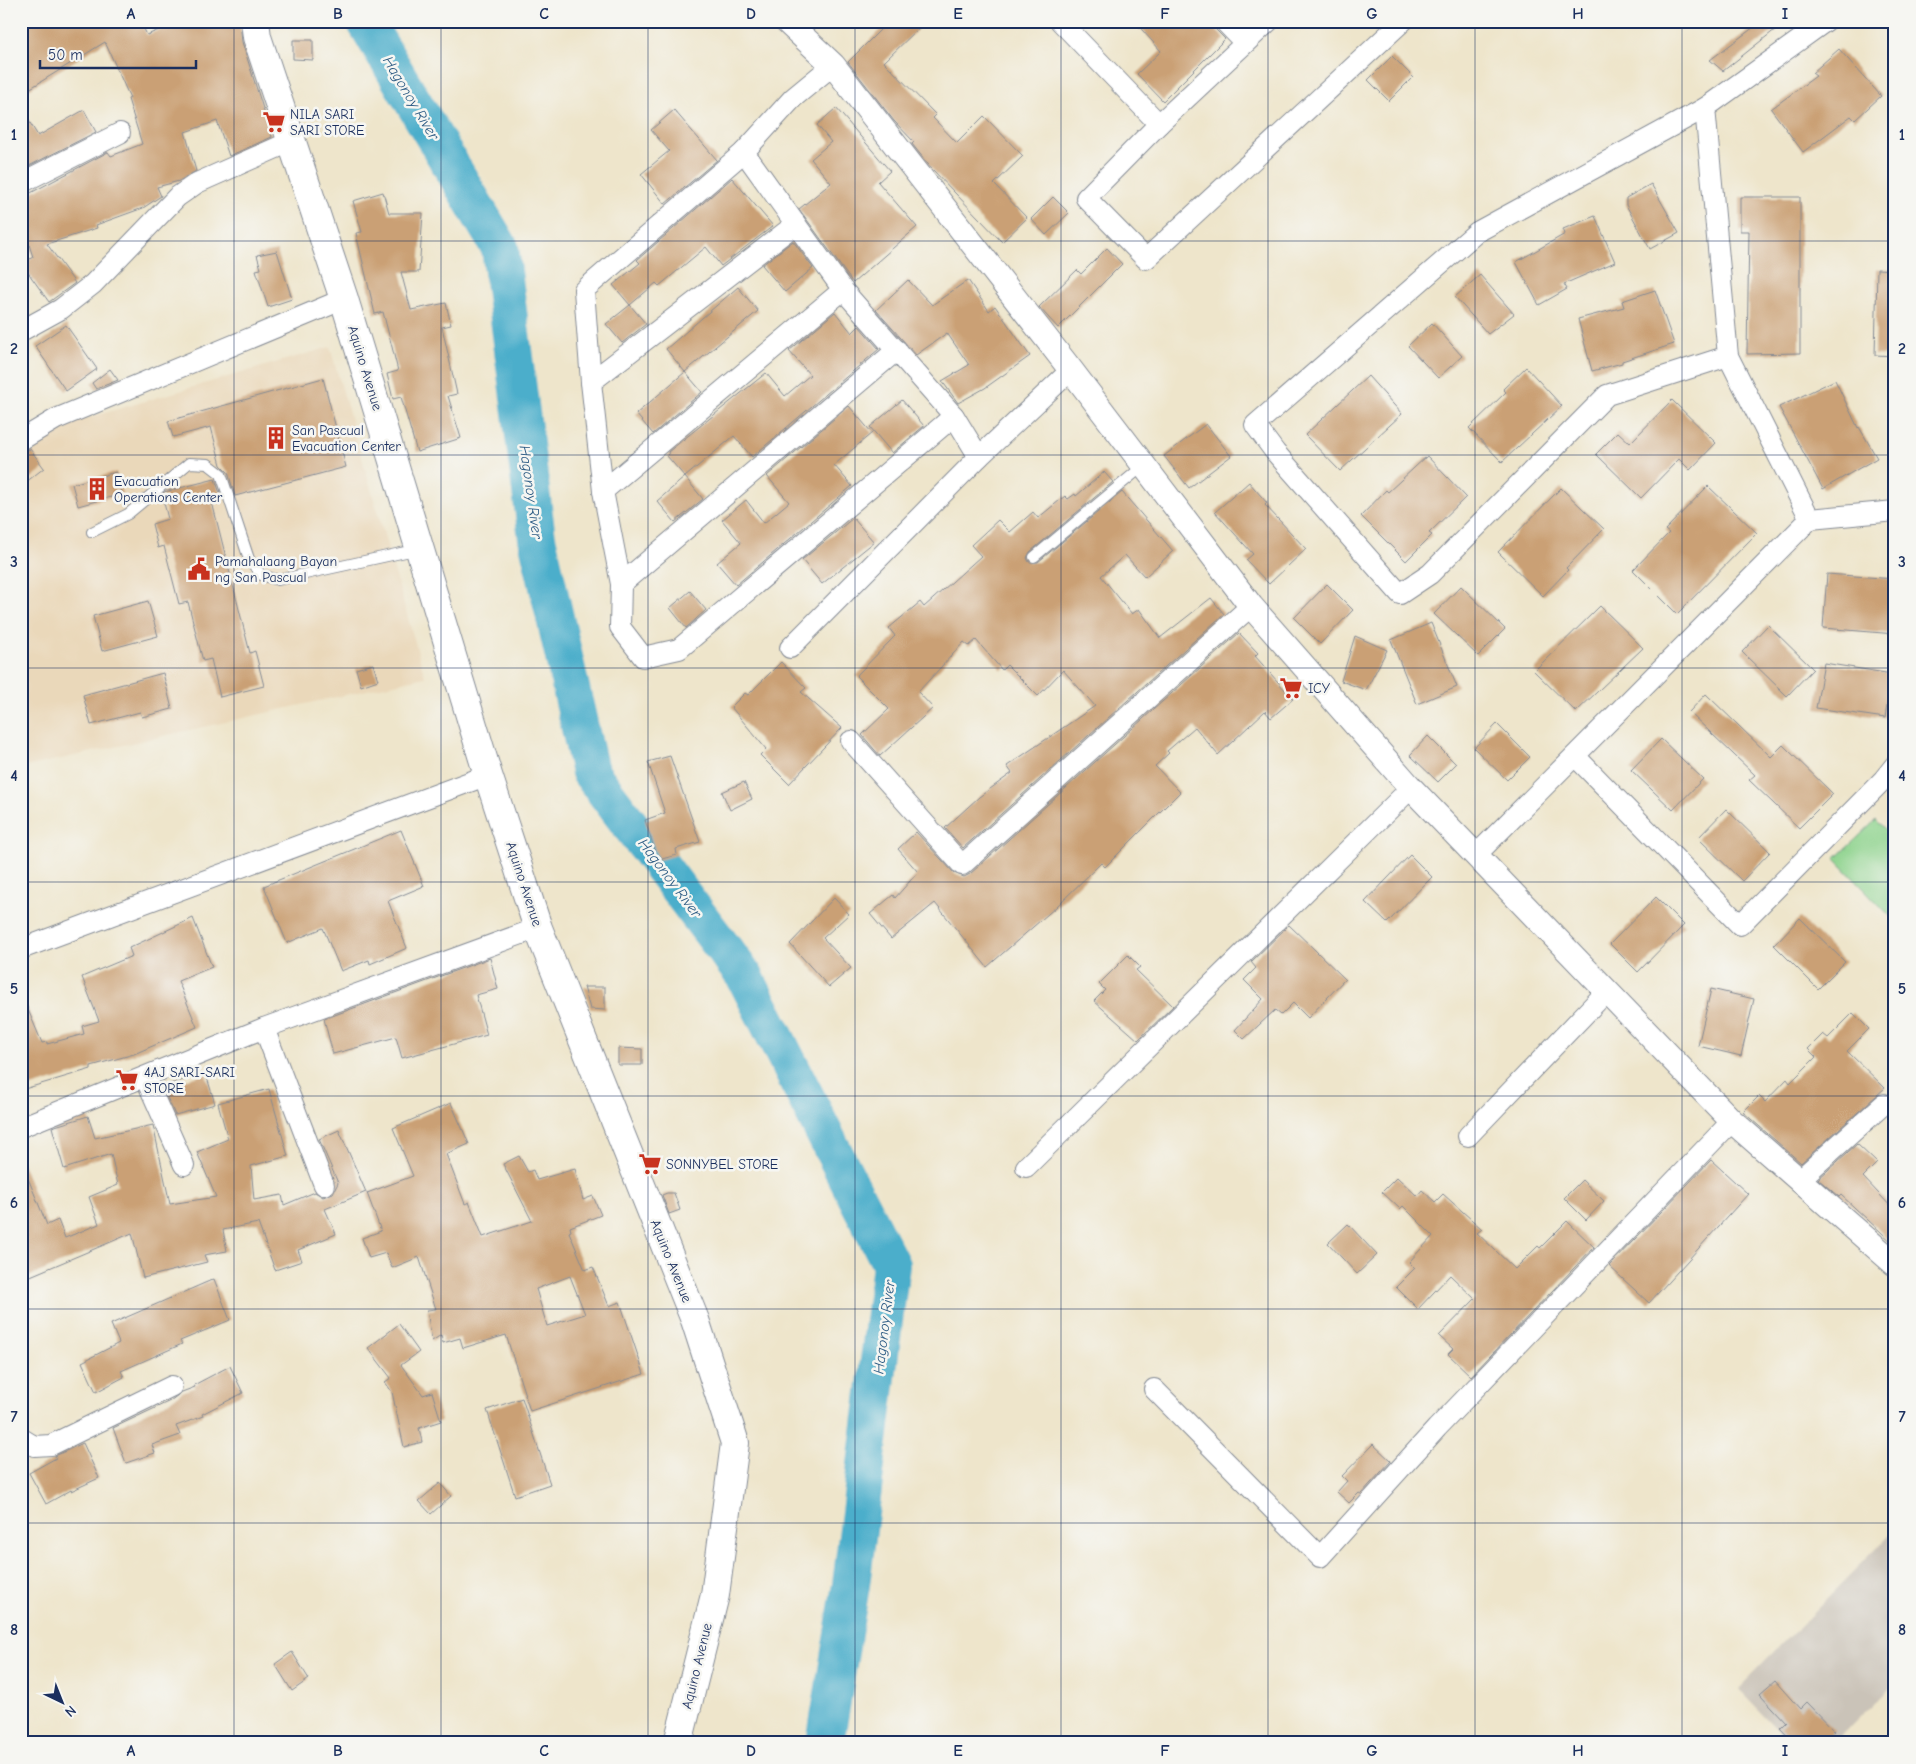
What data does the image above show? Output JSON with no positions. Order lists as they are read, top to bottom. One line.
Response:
{"streets":{"main road":["Aquino Avenue"]},"water":["Hagonoy River"],"places":{"supermarket":["NILA SARI SARI STORE","ICY","4AJ SARI-SARI STORE","SONNYBEL STORE"],"building":["San Pascual Evacuation Center","Evacuation Operations Center"],"public building":["Pamahalaang Bayan ng San Pascual"]},"scale_bar":"50 m","north":"bottom right","grid":{"columns":["A","B","C","D","E","F","G","H","I"],"rows":["1","2","3","4","5","6","7","8"]}}
